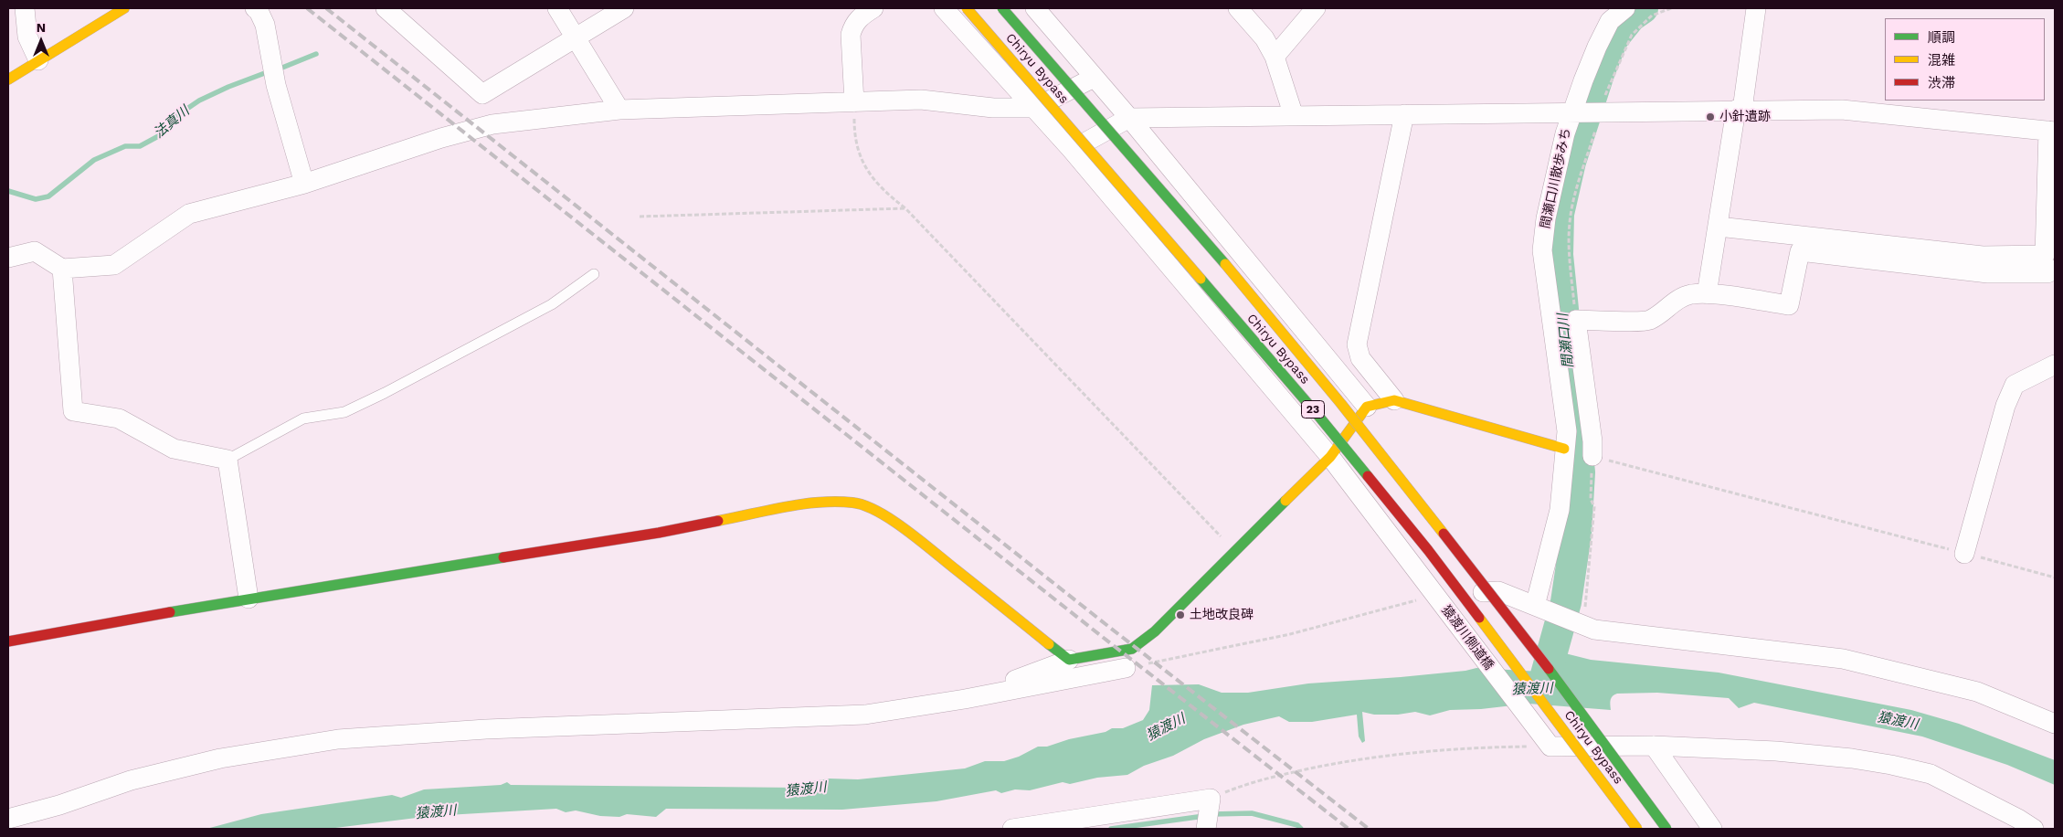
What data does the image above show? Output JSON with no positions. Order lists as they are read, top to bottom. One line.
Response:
{"streets":{"main road":["Chiryu Bypass","23"],"street":["間瀬口川散歩みち","猿渡川側道橋"]},"water":["法真川","間瀬口川","猿渡川"],"places":["小針遺跡","土地改良碑"],"legend":["順調","混雑","渋滞"],"north":"top"}
